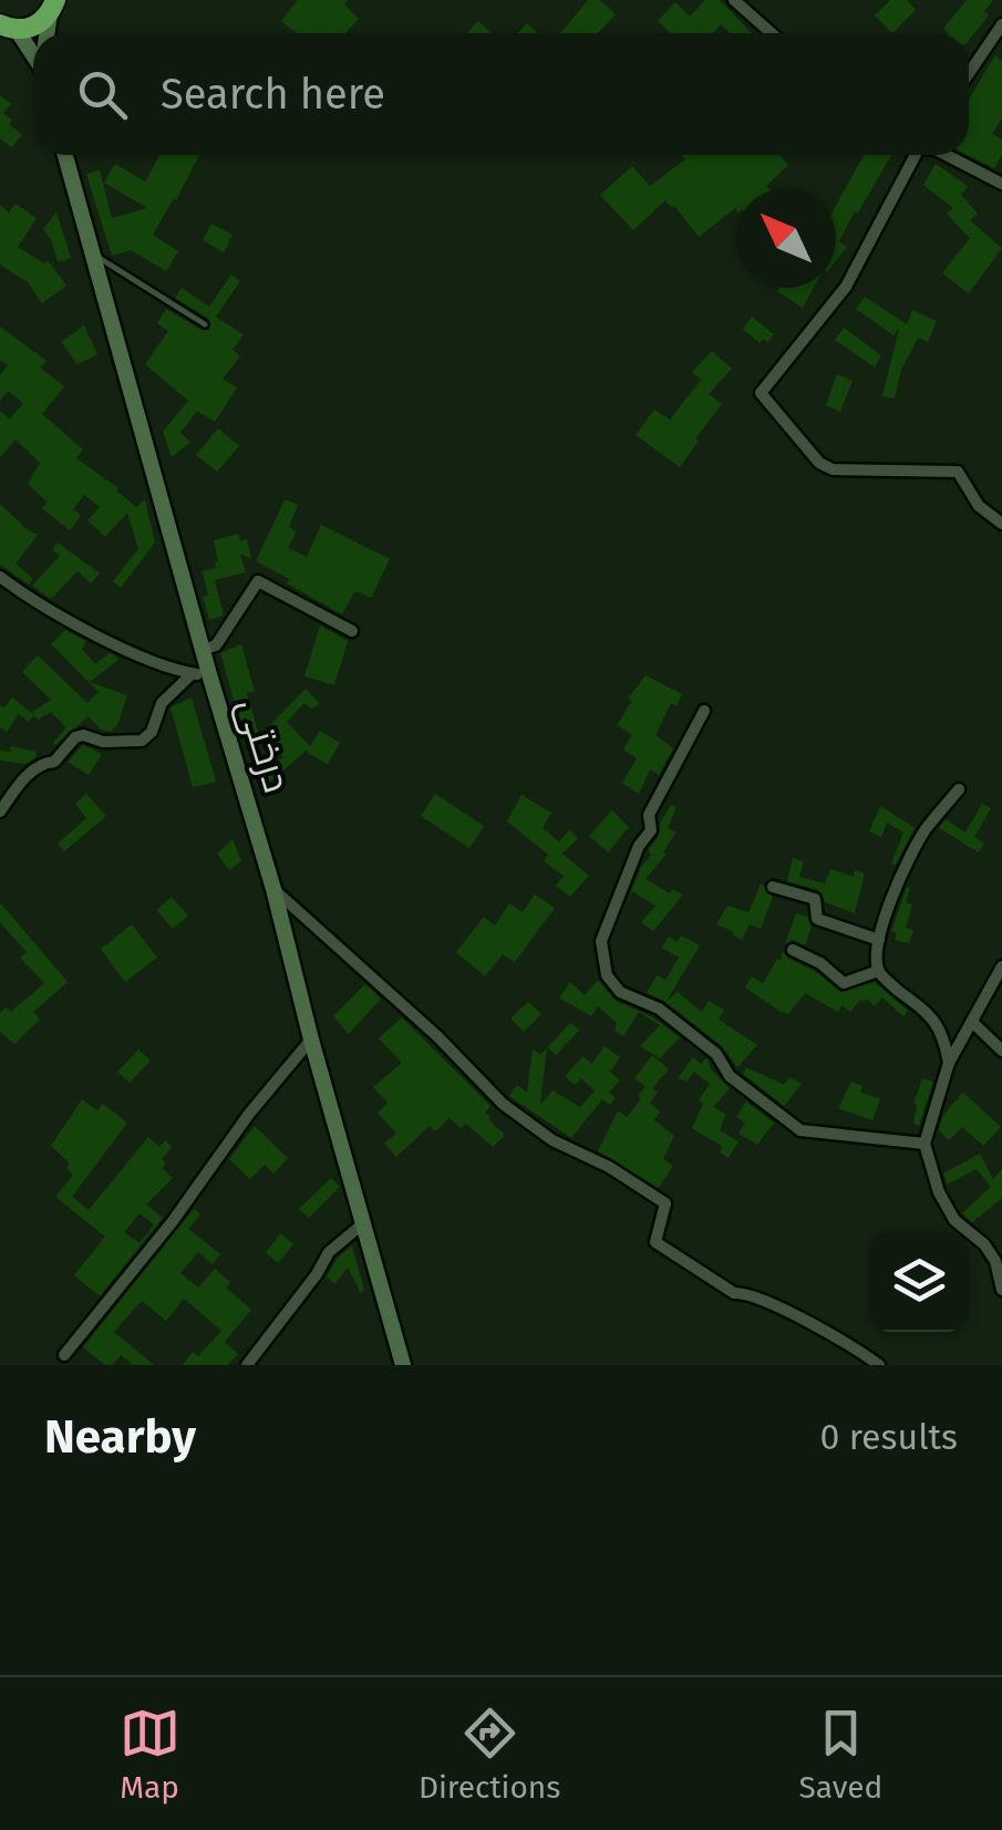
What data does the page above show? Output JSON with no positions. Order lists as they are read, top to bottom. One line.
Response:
{"streets":{"street":["درختی"]},"north":"top left","page":{"search":"Search here","heading":["Nearby","0 results"],"nav":["Map","Directions","Saved"]}}
